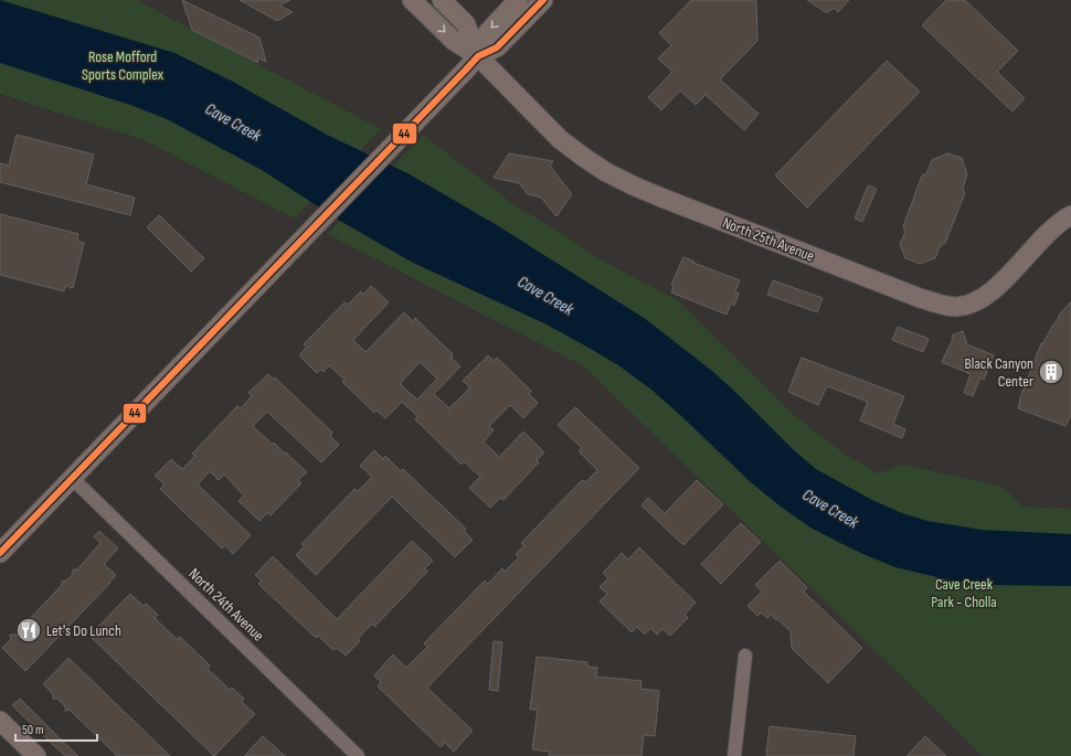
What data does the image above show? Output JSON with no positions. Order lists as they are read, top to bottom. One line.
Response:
{"streets":{"street":["North 25th Avenue","North 24th Avenue"]},"water":["Cave Creek"],"parks":["Rose Mofford Sports Complex","Cave Creek Park - Cholla"],"places":{"building":["Black Canyon Center"],"restaurant":["Let's Do Lunch"]},"lines":["transit line 44"],"scale_bar":"50 m"}
